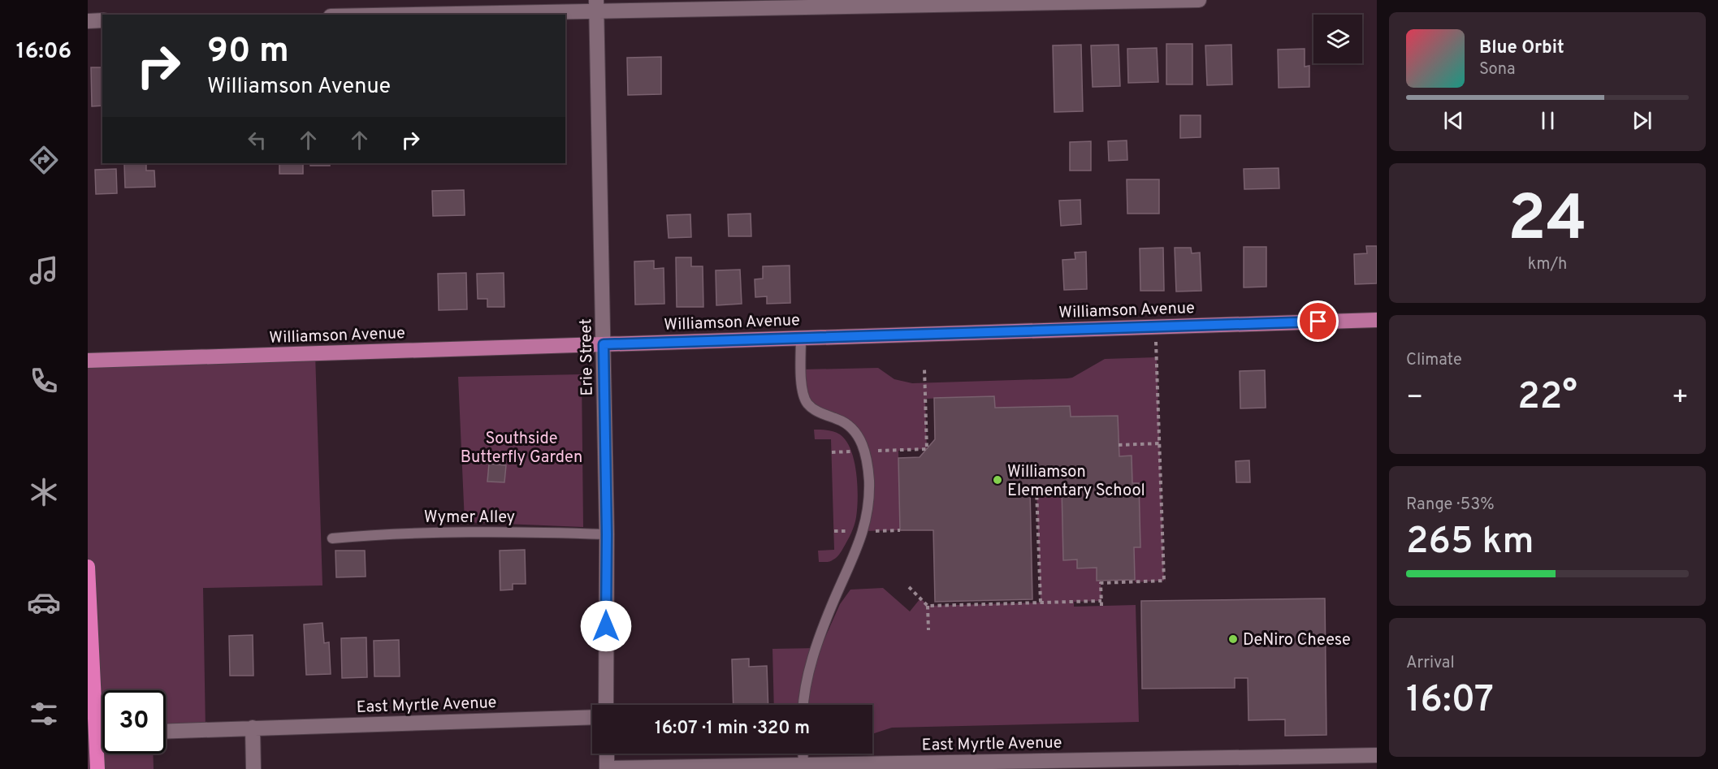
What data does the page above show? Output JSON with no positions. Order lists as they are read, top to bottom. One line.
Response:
{"streets":{"main road":["Williamson Avenue"],"street":["Erie Street","East Myrtle Avenue"],"lane":["Wymer Alley"]},"crossings":[["Williamson Avenue","Erie Street"],["Erie Street","Wymer Alley"]],"parks":["Southside Butterfly Garden"],"places":["Williamson Elementary School","DeNiro Cheese"],"page":{"tabs":"16:06","turn":["90 m","Williamson Avenue"],"song":["Blue Orbit","Sona"],"tile":[["24","km/h"],"Climate",["Range · 53%","265 km"],["Arrival","16:07"]],"heat":["−","22°","+"],"limit":"30","trip":"16:07 · 1 min · 320 m"}}
